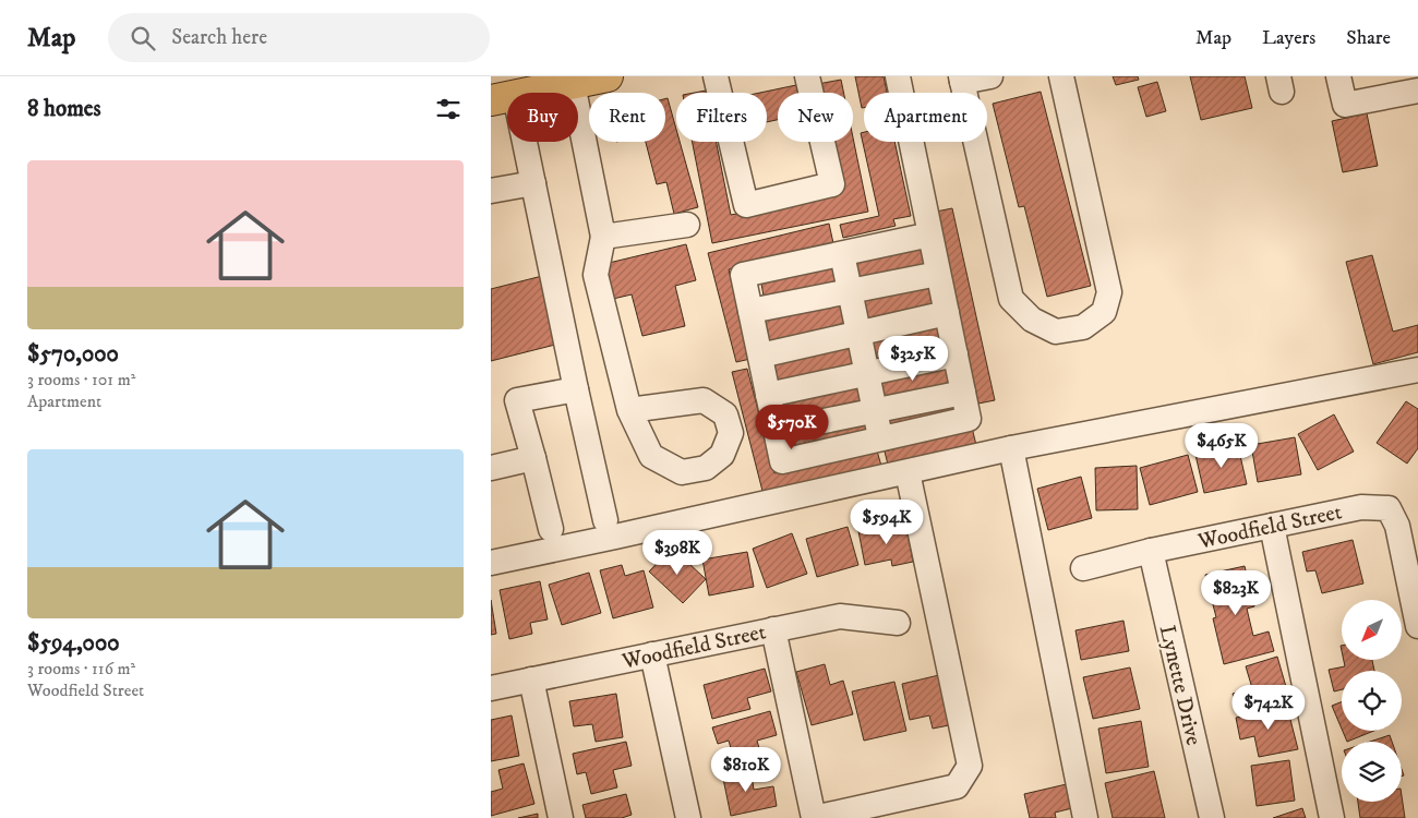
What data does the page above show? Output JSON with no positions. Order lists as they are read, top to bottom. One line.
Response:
{"streets":{"street":["Woodfield Street","Lynette Drive"]},"crossings":[["Woodfield Street","Lynette Drive"]],"north":"bottom left","page":{"header":"Map","search":"Search here","nav":["Map","Layers","Share"],"heading":"8 homes","chip":["Buy","Rent","Filters","New","Apartment"],"list":[{"name":"$570,000","note":"3 rooms · 101 m² · Apartment"},{"name":"$594,000","note":"3 rooms · 116 m² · Woodfield Street"}],"price":["$325K","$570K","$465K","$594K","$398K","$823K","$742K","$810K"]}}
